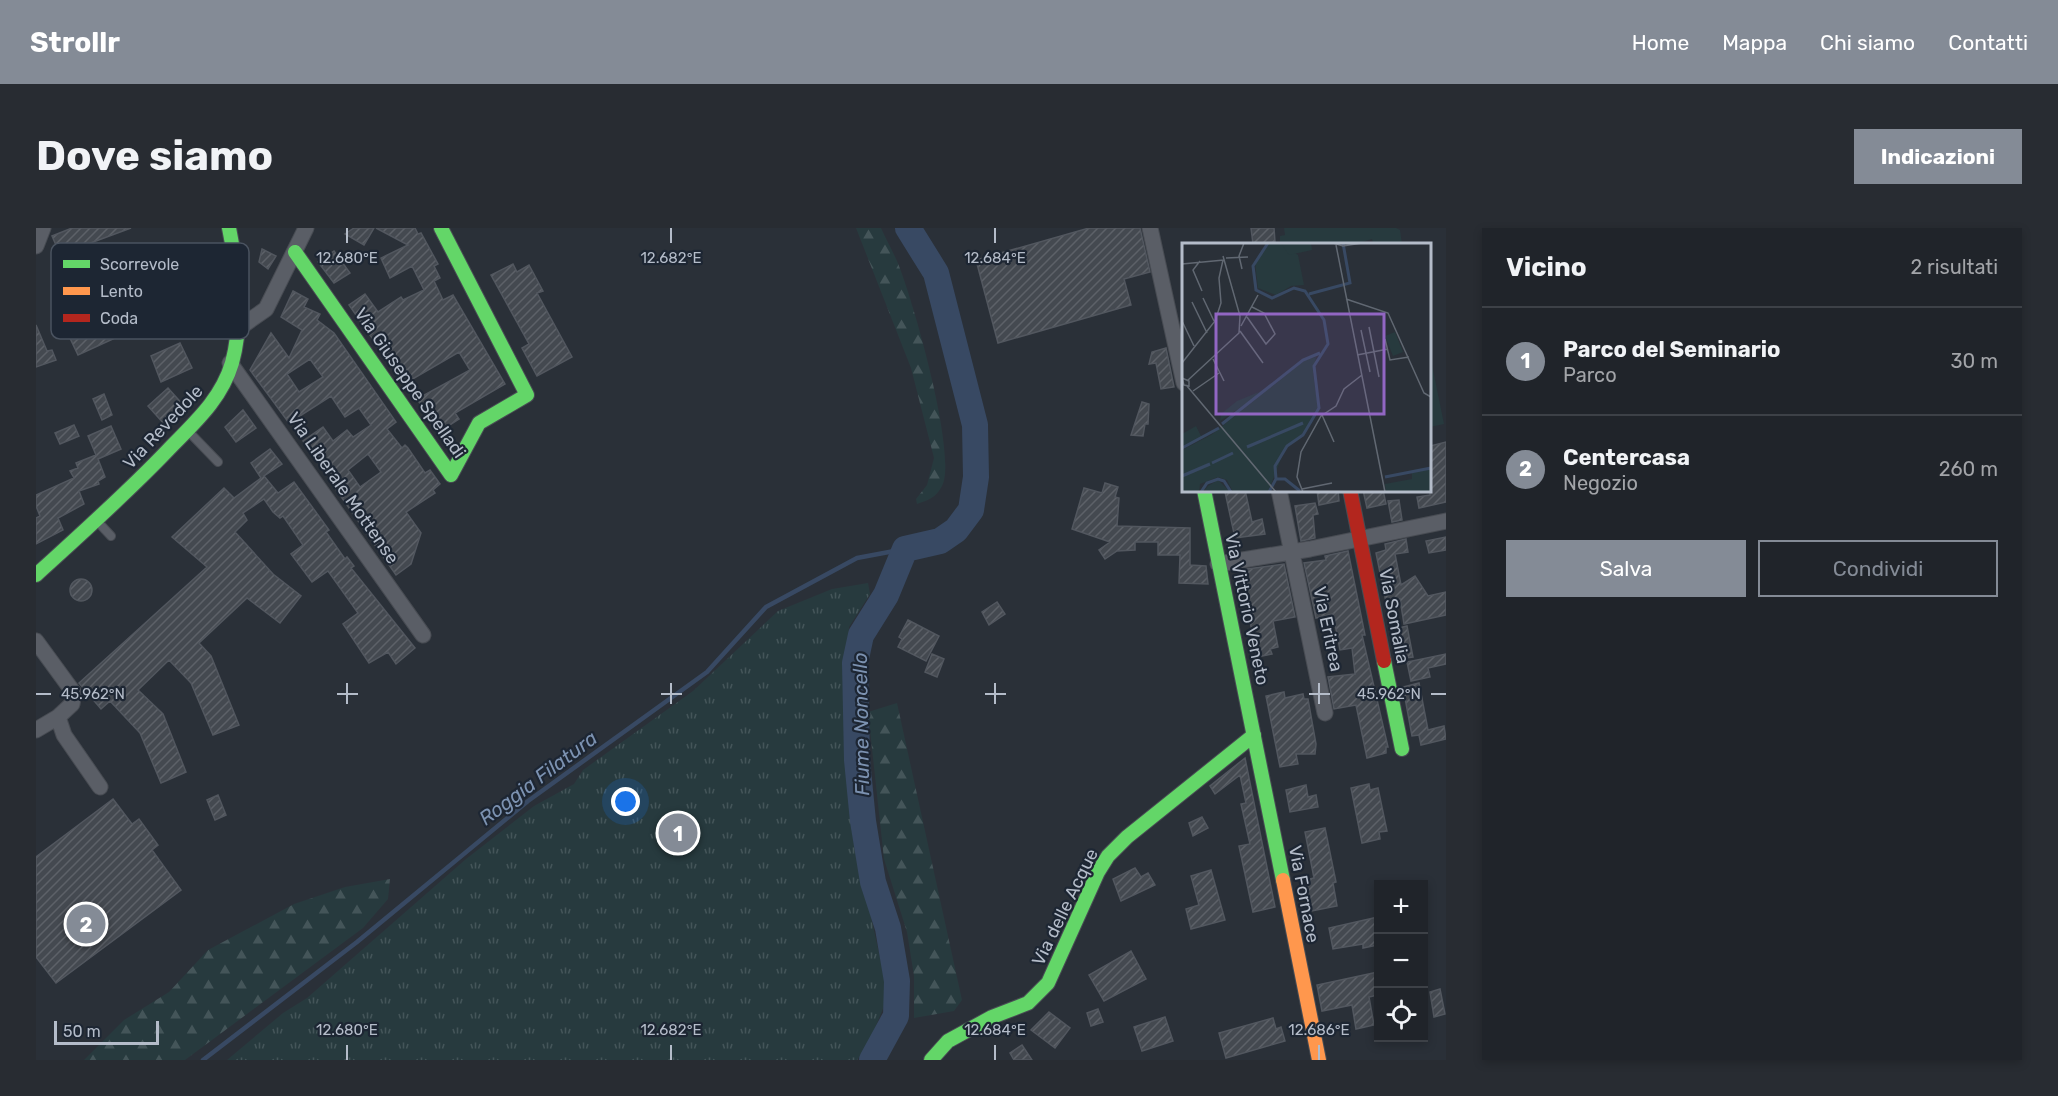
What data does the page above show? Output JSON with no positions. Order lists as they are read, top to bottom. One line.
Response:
{"streets":{"street":["Via Giuseppe Spelladi","Via Revedole","Via Liberale Mottense","Via Vittorio Veneto","Via Somalia","Via Eritrea","Via Fornace","Via delle Acque"]},"crossings":[["Via Revedole","Via Liberale Mottense"],["Via Vittorio Veneto","Via Fornace"],["Via Vittorio Veneto","Via delle Acque"],["Via Fornace","Via delle Acque"]],"water":["Fiume Noncello","Roggia Filatura"],"legend":["Scorrevole","Lento","Coda"],"scale_bar":"50 m","page":{"header":"Strollr","nav":["Home","Mappa","Chi siamo","Contatti"],"buttons":["Indicazioni",["Salva","Condividi"]],"title":"Dove siamo","heading":["Vicino","2 risultati"],"list":[{"mark":"1","name":"Parco del Seminario","note":"Parco","value":"30 m"},{"mark":"2","name":"Centercasa","note":"Negozio","value":"260 m"}],"pins":["1","2"],"map_buttons":["+","−"],"scale":"50 m"},"coordinates":["12.680°E","12.682°E","12.684°E","45.962°N","12.686°E"]}
